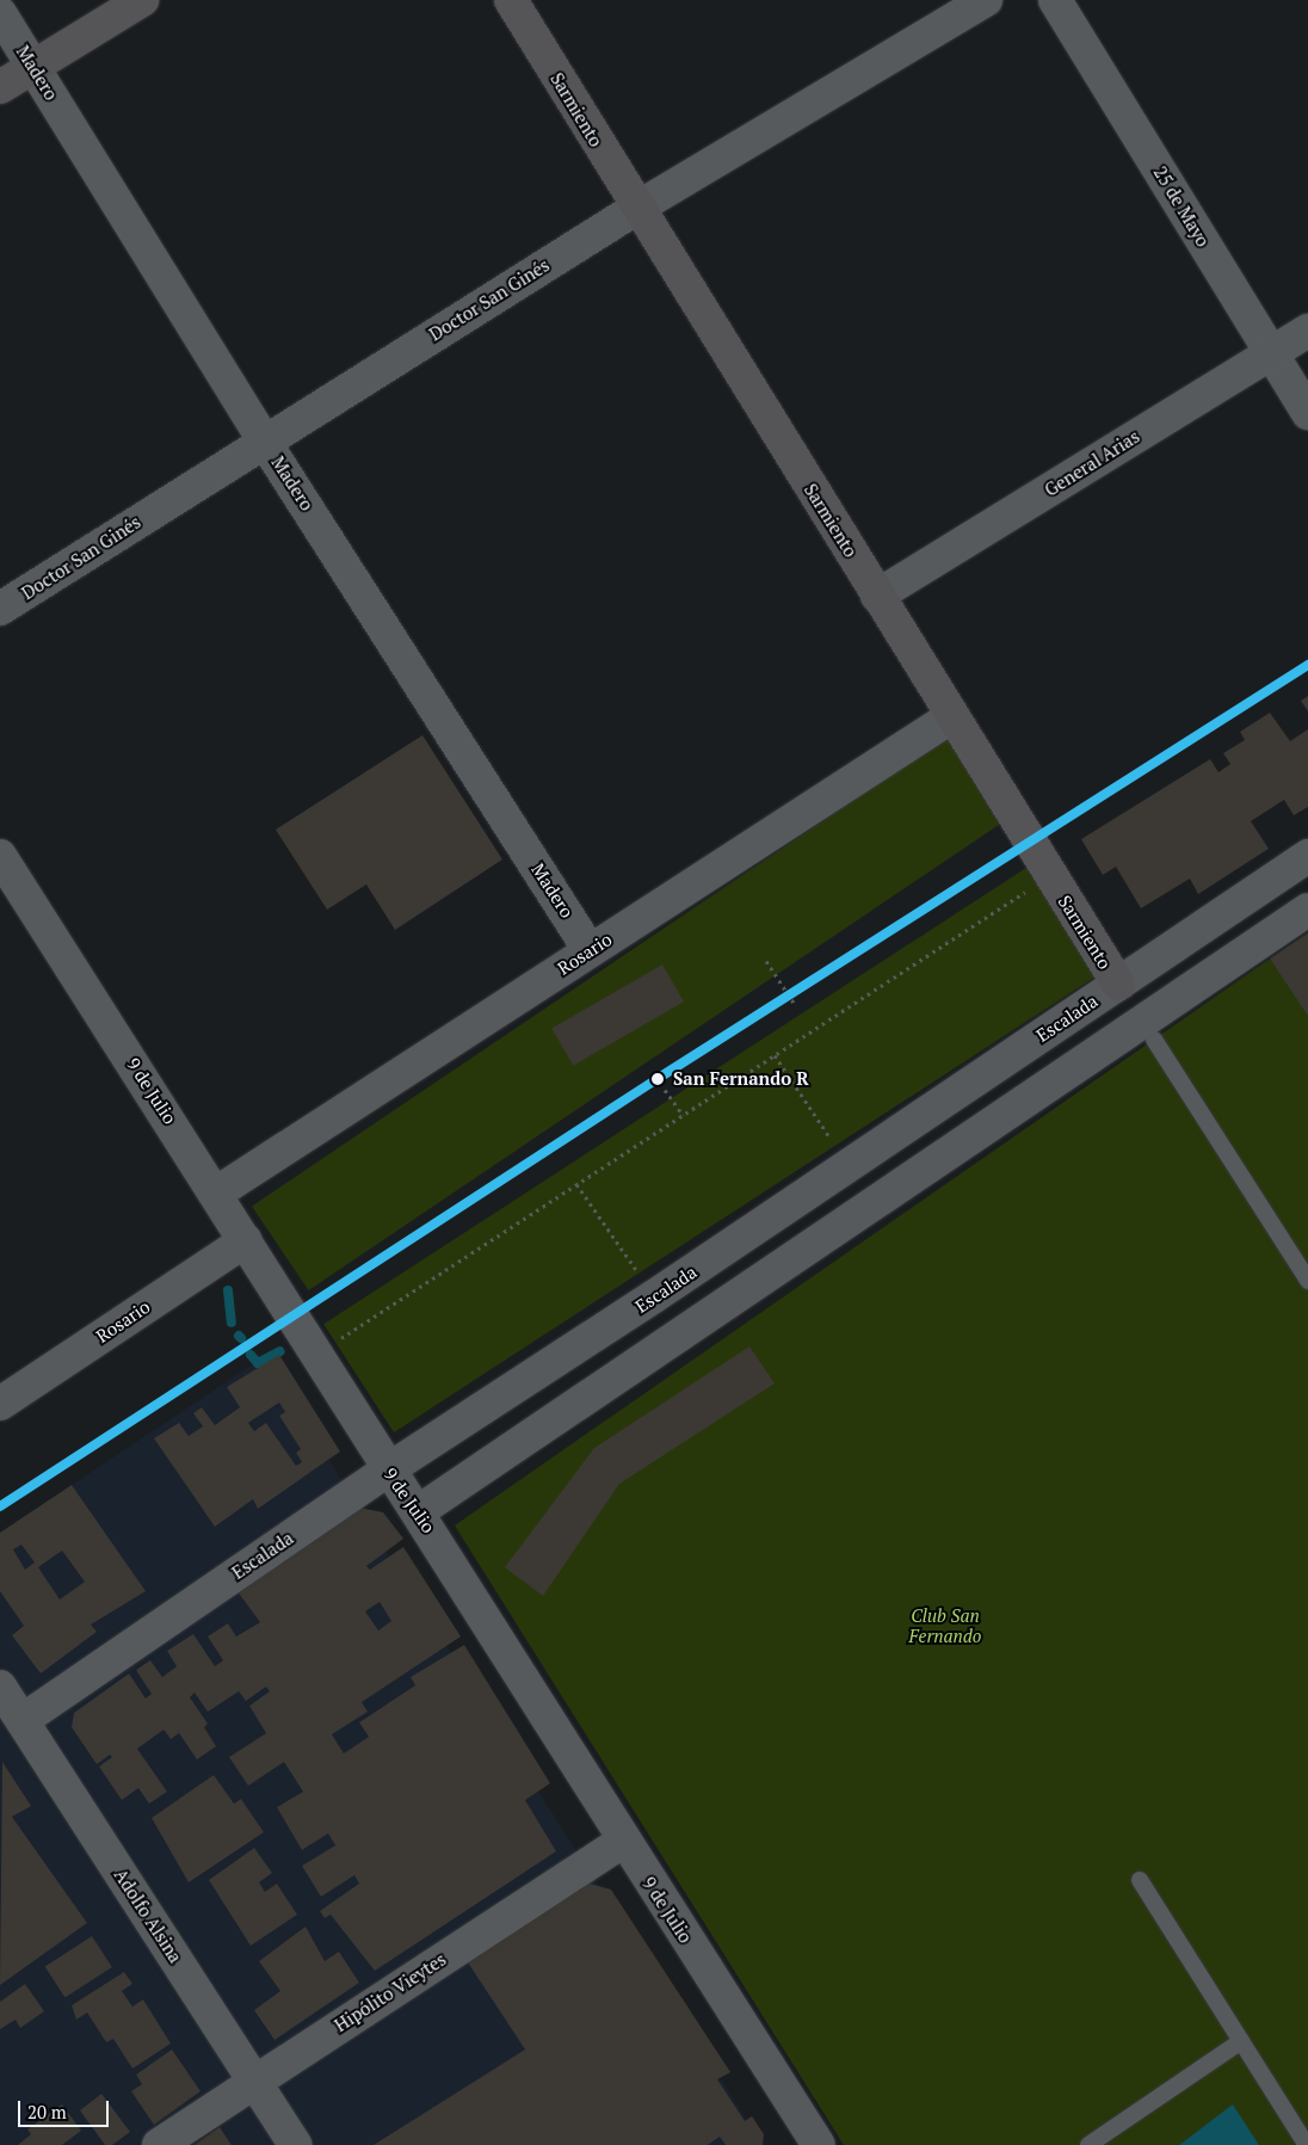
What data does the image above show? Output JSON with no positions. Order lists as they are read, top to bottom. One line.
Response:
{"streets":{"street":["Madero","Sarmiento","25 de Mayo","Doctor San Ginés","General Arias","Rosario","Escalada","9 de Julio","Adolfo Alsina","Hipólito Vieytes"]},"crossings":[["Madero","Doctor San Ginés"],["Madero","Rosario"],["Sarmiento","Doctor San Ginés"],["Sarmiento","General Arias"],["Sarmiento","Rosario"],["Sarmiento","Escalada"],["25 de Mayo","General Arias"],["Rosario","9 de Julio"],["Escalada","9 de Julio"],["Escalada","Adolfo Alsina"],["9 de Julio","Hipólito Vieytes"],["Adolfo Alsina","Hipólito Vieytes"]],"parks":["Club San Fernando"],"places":["San Fernando R"],"scale_bar":"20 m"}
